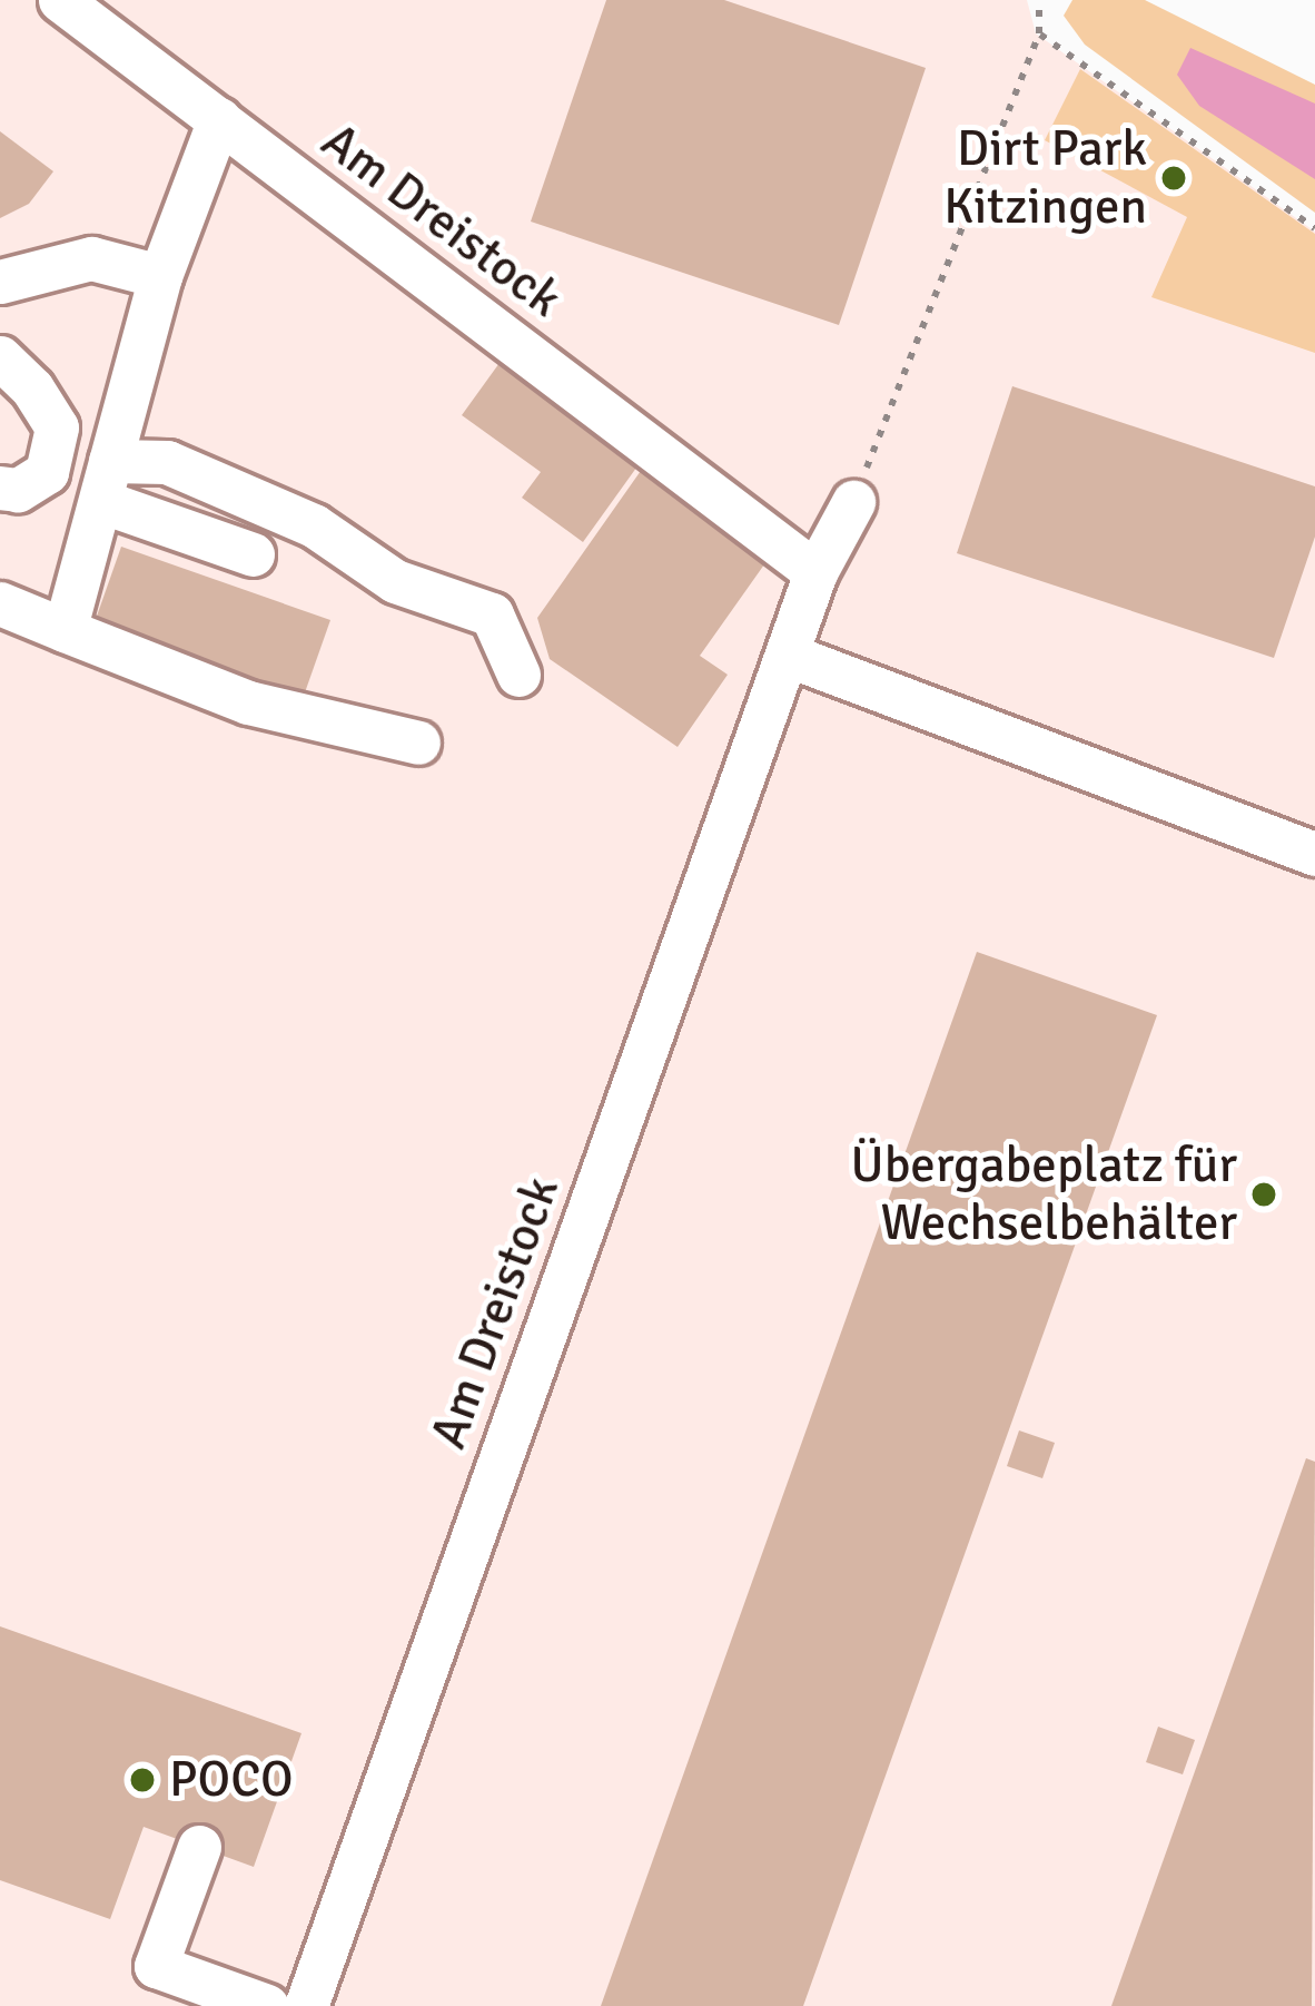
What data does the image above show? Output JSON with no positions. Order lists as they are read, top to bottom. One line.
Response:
{"streets":{"street":["Am Dreistock"]},"places":["Dirt Park Kitzingen","Übergabeplatz für Wechselbehälter","POCO"]}
